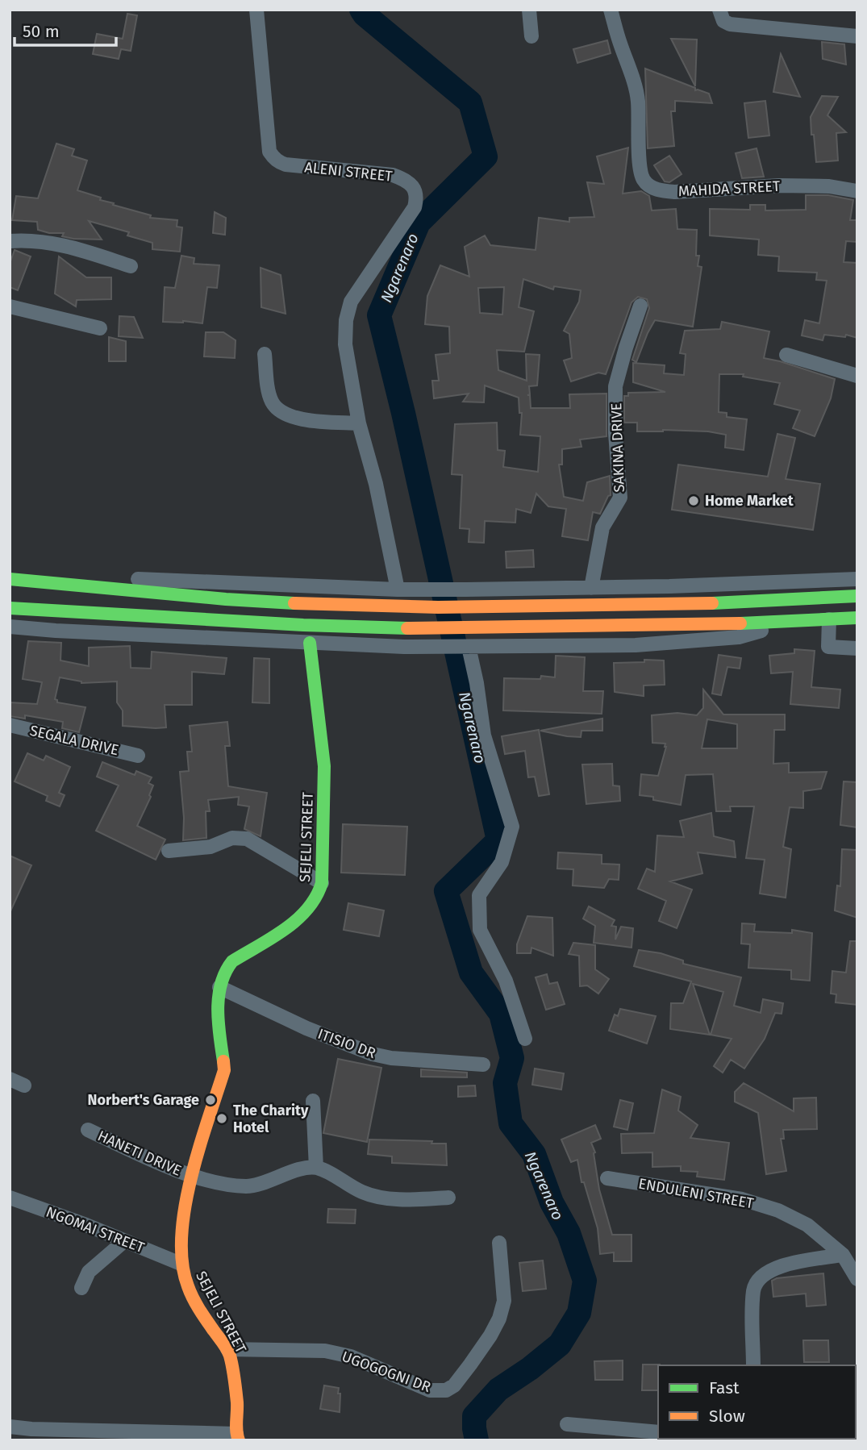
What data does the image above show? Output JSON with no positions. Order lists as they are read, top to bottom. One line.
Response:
{"streets":{"main road":["SEJELI STREET"],"street":["ALENI STREET","MAHIDA STREET","SAKINA DRIVE","SEGALA DRIVE","ITISIO DR","HANETI DRIVE","ENDULENI STREET","NGOMAI STREET","UGOGOGNI DR"]},"crossings":[["SEJELI STREET","ITISIO DR"],["SEJELI STREET","HANETI DRIVE"],["SEJELI STREET","NGOMAI STREET"],["SEJELI STREET","UGOGOGNI DR"]],"water":["Ngarenaro"],"places":["Home Market","Norbert's Garage","The Charity Hotel"],"legend":["Fast","Slow"],"scale_bar":"50 m"}
